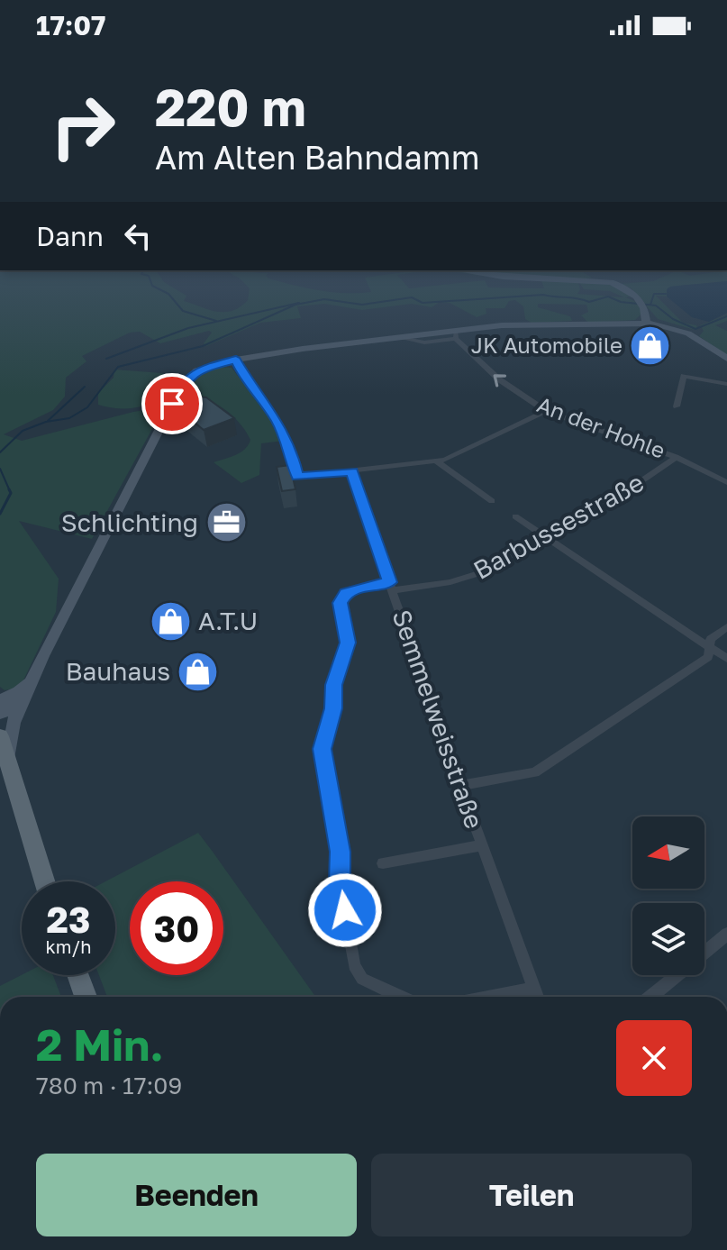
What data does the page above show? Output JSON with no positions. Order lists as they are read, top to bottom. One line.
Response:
{"streets":{"street":["An der Hohle","Barbussestraße","Semmelweisstraße"]},"crossings":[["An der Hohle","Barbussestraße"],["Barbussestraße","Semmelweisstraße"]],"one_way":["An der Hohle"],"places":{"shop":["JK Automobile","A.T.U","Bauhaus"],"office":["Schlichting"]},"north":"left","page":{"status":"17:07","turn":["220 m","Am Alten Bahndamm"],"then":"Dann","speed":"23 km/h","limit":"30","heading":["2 Min.","780 m · 17:09"],"buttons":["Beenden","Teilen"]}}
